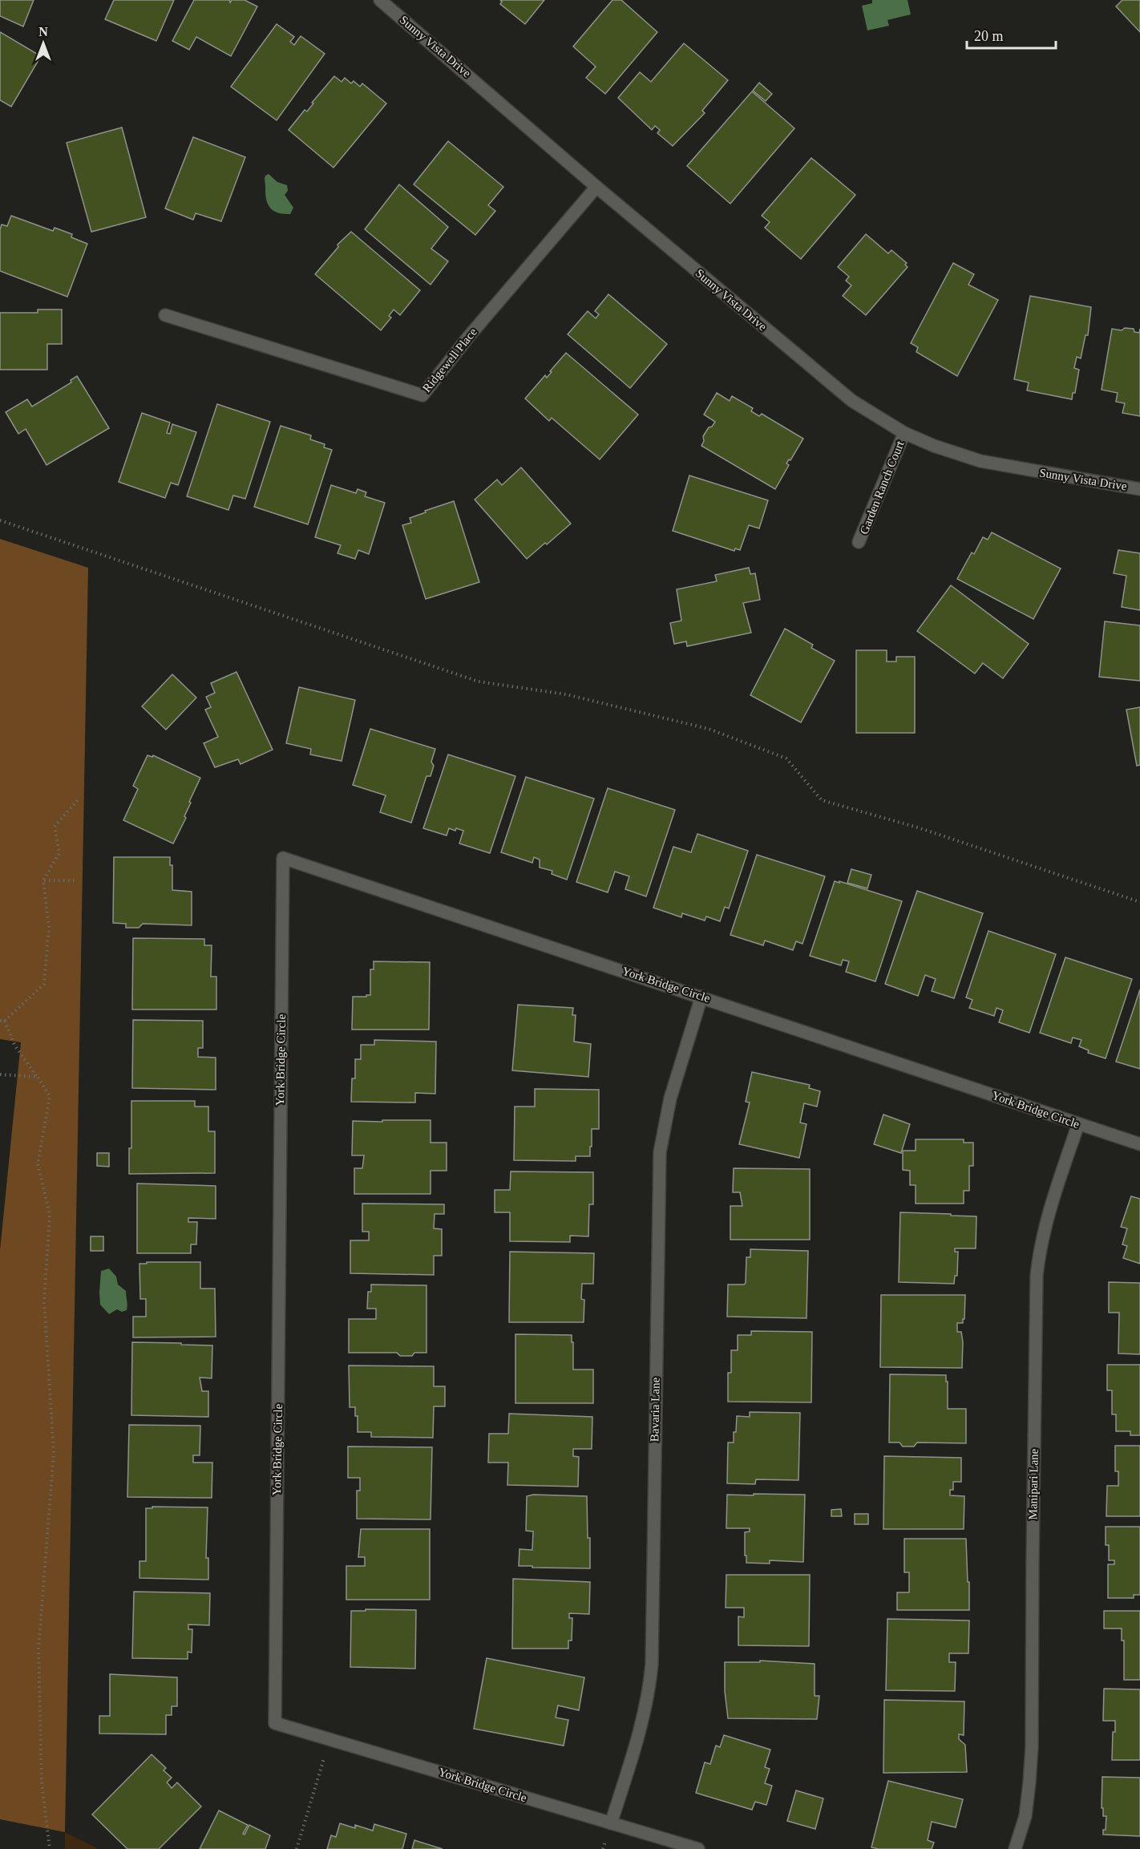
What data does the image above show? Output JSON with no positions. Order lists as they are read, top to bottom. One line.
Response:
{"streets":{"street":["Sunny Vista Drive","Ridgewell Place","Garden Ranch Court","York Bridge Circle","Bavaria Lane","Manipari Lane"]},"crossings":[["Sunny Vista Drive","Ridgewell Place"],["Sunny Vista Drive","Garden Ranch Court"],["York Bridge Circle","Bavaria Lane"],["York Bridge Circle","Manipari Lane"]],"scale_bar":"20 m","north":"top"}
